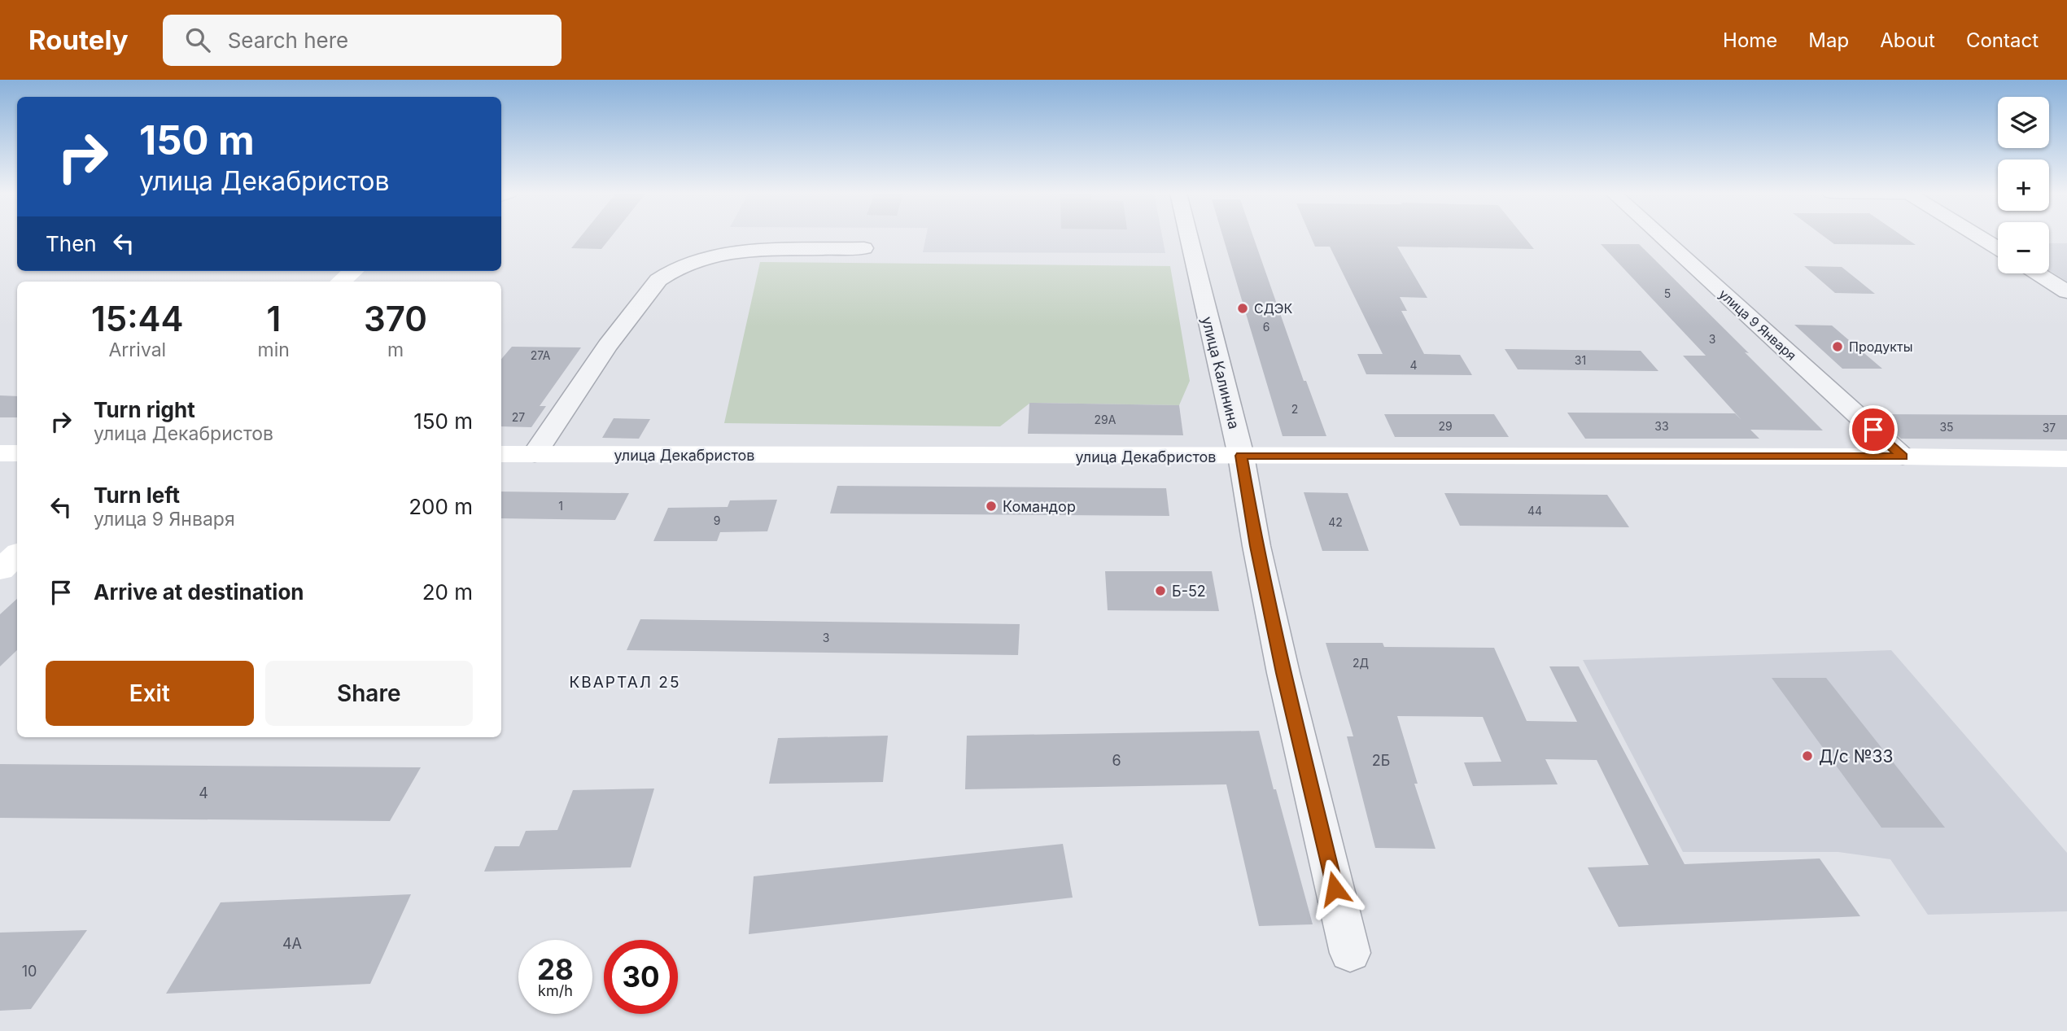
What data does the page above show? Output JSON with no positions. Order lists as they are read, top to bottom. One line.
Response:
{"streets":{"main road":["улица Декабристов"],"street":["улица 9 Января","улица Калинина"]},"crossings":[["улица 9 Января","улица Декабристов"],["улица Калинина","улица Декабристов"]],"districts":["КВАРТАЛ 25"],"places":["СДЭК","Продукты","Командор","Б-52","Д/с №33"],"house_numbers":["5","6","3","27А","31","4","2","27","29А","29","33","35","37","1","44","9","42","3","2Д","6","2Б","4","4А","10"],"page":{"header":"Routely","search":"Search here","nav":["Home","Map","About","Contact"],"map_buttons":["+","−"],"turn":["150 m","улица Декабристов"],"then":"Then","eta":["15:44","Arrival","1","min","370","m"],"list":[{"name":"Turn right","note":"улица Декабристов","value":"150 m"},{"name":"Turn left","note":"улица 9 Января","value":"200 m"},{"name":"Arrive at destination","value":"20 m"}],"buttons":["Exit","Share"],"speed":"28 km/h","limit":"30"}}
